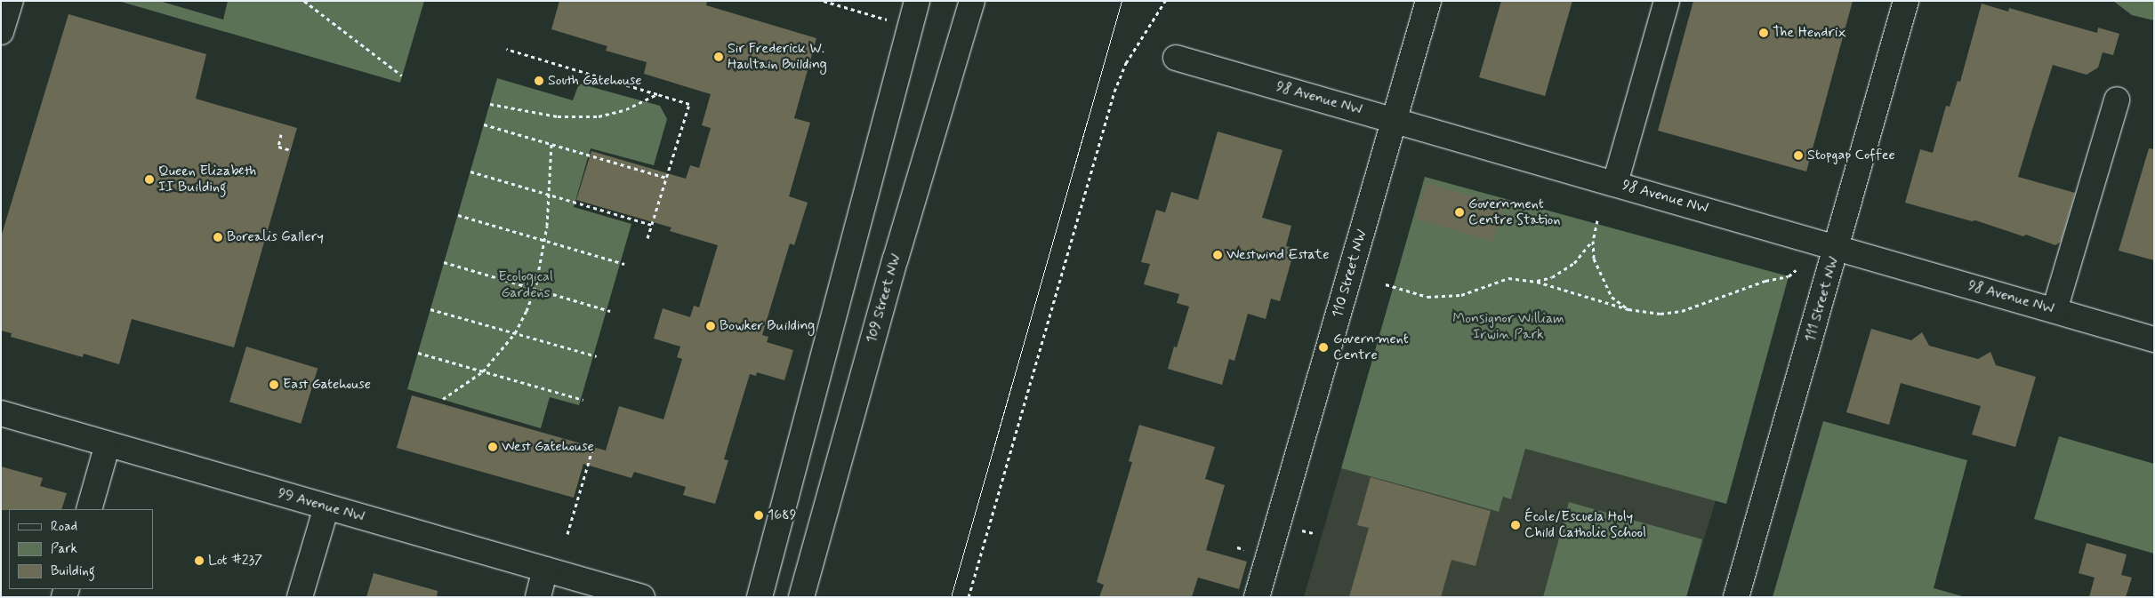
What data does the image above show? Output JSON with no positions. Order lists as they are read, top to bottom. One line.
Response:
{"streets":{"street":["98 Avenue NW","110 Street NW","109 Street NW","111 Street NW","99 Avenue NW"]},"crossings":[["98 Avenue NW","110 Street NW"],["98 Avenue NW","111 Street NW"]],"parks":["Ecological Gardens","Monsignor William Irwin Park"],"places":["The Hendrix","Sir Frederick W. Haultain Building","South Gatehouse","Stopgap Coffee","Queen Elizabeth II Building","Government Centre Station","Borealis Gallery","Westwind Estate","Bowker Building","Government Centre","East Gatehouse","West Gatehouse","1689","École/Escuela Holy Child Catholic School","Lot #237"],"legend":["Road","Park","Building"]}
